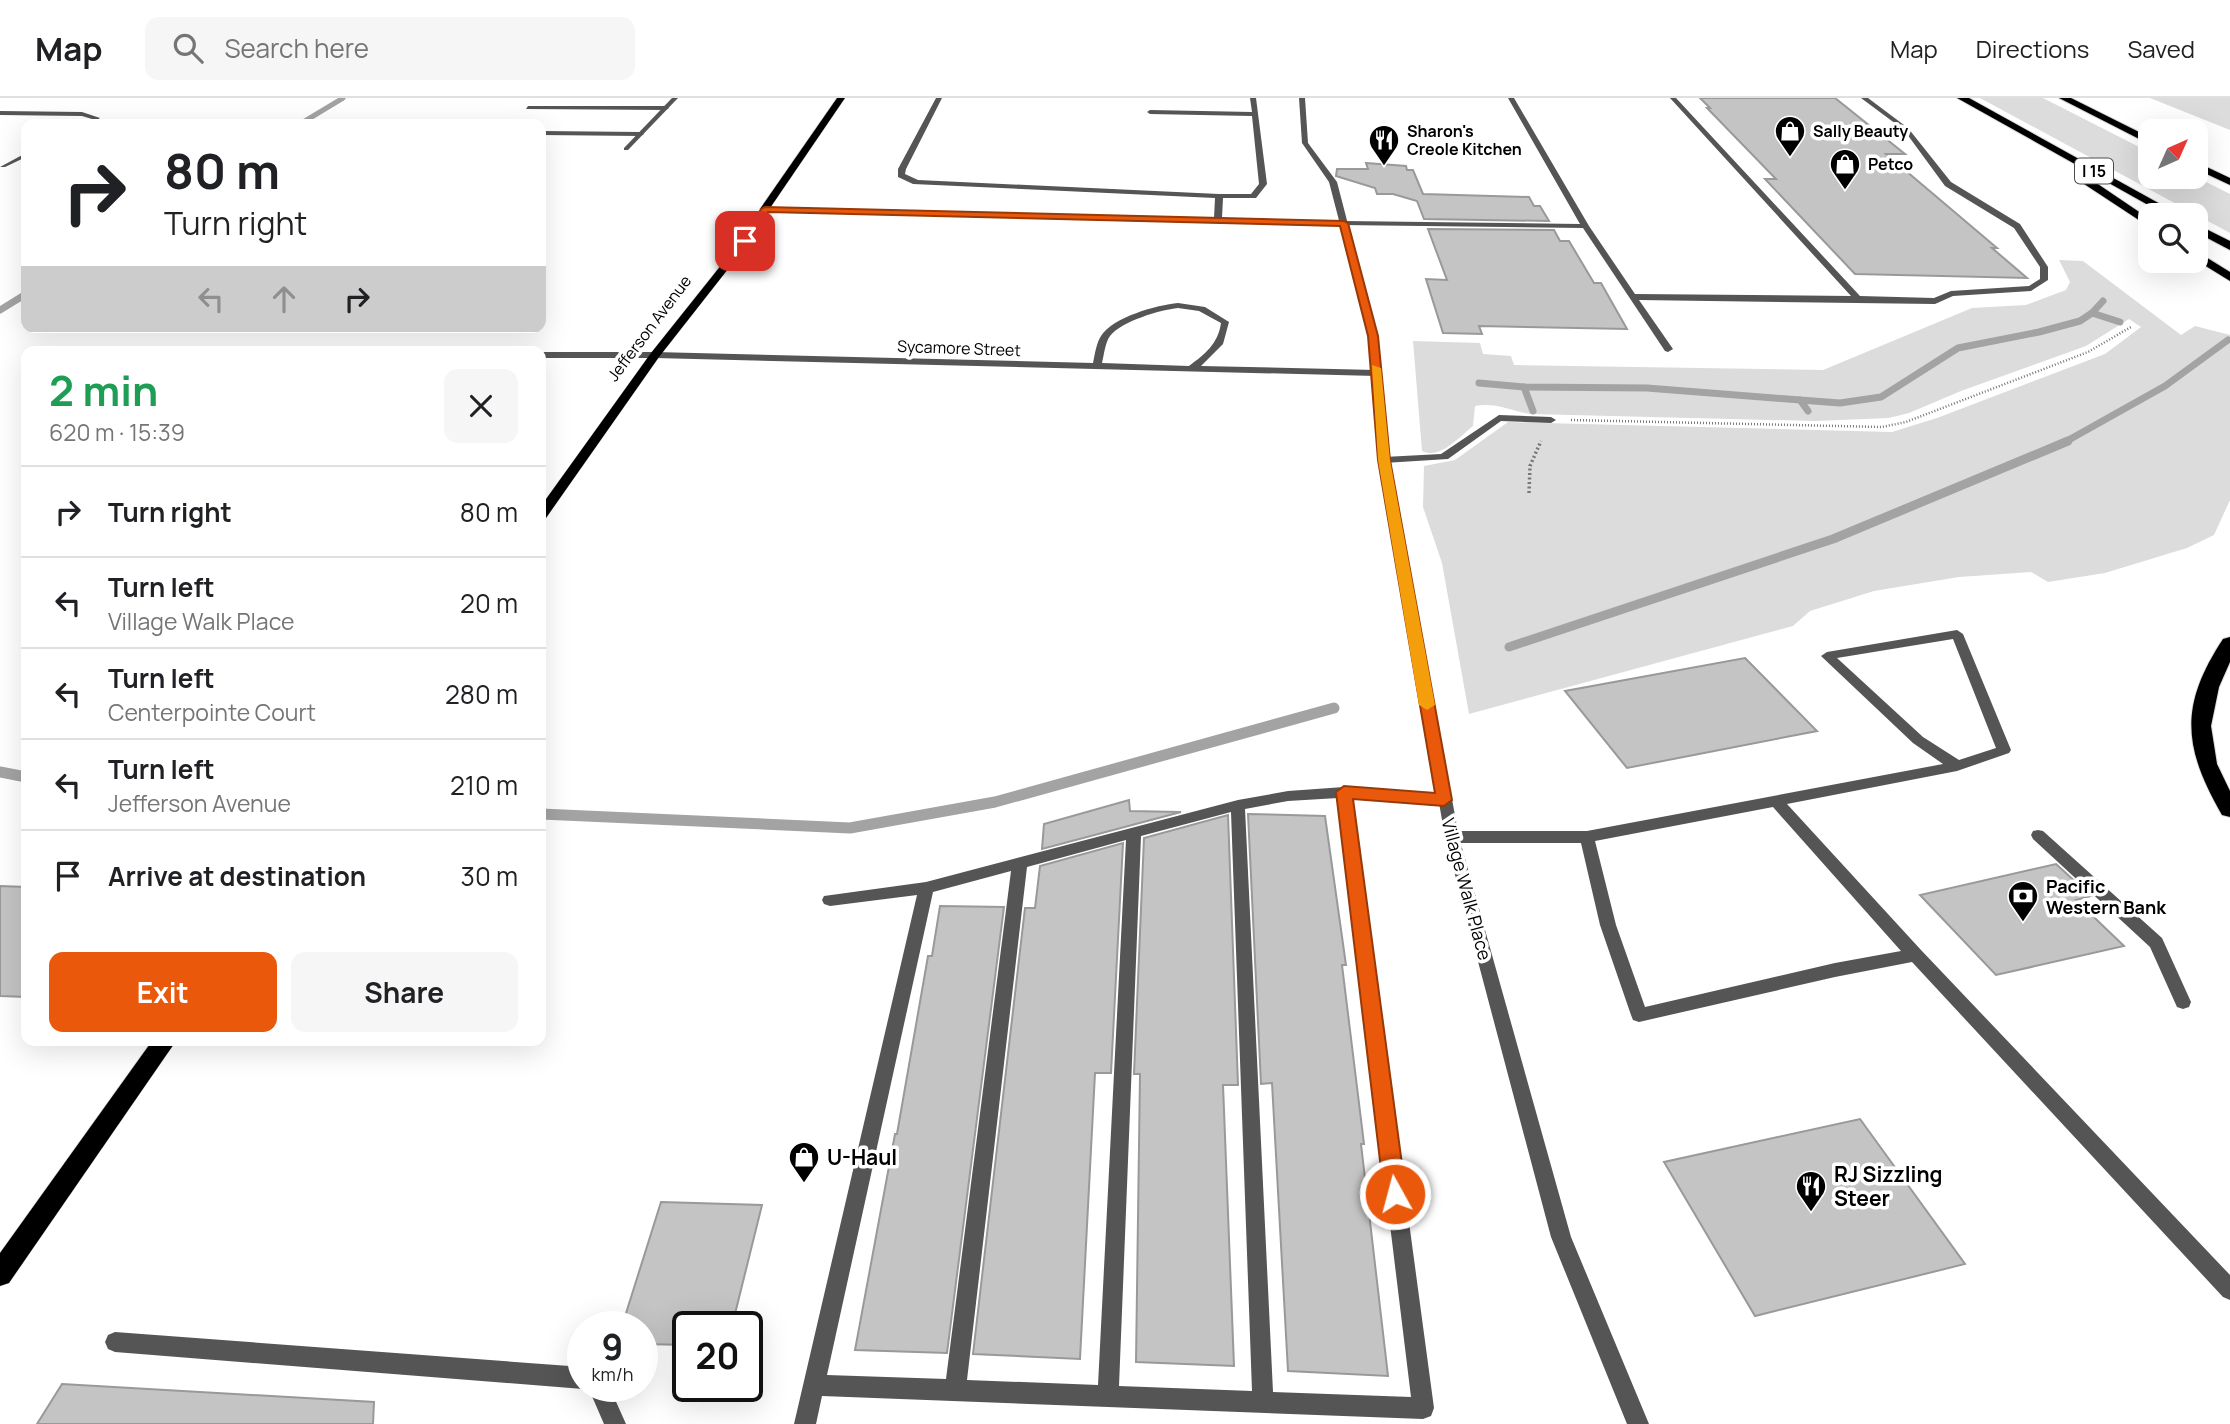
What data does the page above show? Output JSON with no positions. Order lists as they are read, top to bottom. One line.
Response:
{"streets":{"highway":["I 15"],"main road":["Jefferson Avenue"],"street":["Sycamore Street","Village Walk Place"]},"crossings":[["Jefferson Avenue","Sycamore Street"],["Sycamore Street","Village Walk Place"]],"places":{"shop":["Sally Beauty","Petco","U-Haul"],"restaurant":["Sharon's Creole Kitchen","RJ Sizzling Steer"],"bank":["Pacific Western Bank"]},"north":"top right","page":{"header":"Map","search":"Search here","nav":["Map","Directions","Saved"],"turn":["80 m","Turn right"],"heading":["2 min","620 m · 15:39"],"list":[{"name":"Turn right","value":"80 m"},{"name":"Turn left","note":"Village Walk Place","value":"20 m"},{"name":"Turn left","note":"Centerpointe Court","value":"280 m"},{"name":"Turn left","note":"Jefferson Avenue","value":"210 m"},{"name":"Arrive at destination","value":"30 m"}],"buttons":["Exit","Share"],"speed":"9 km/h","limit":"20"}}
